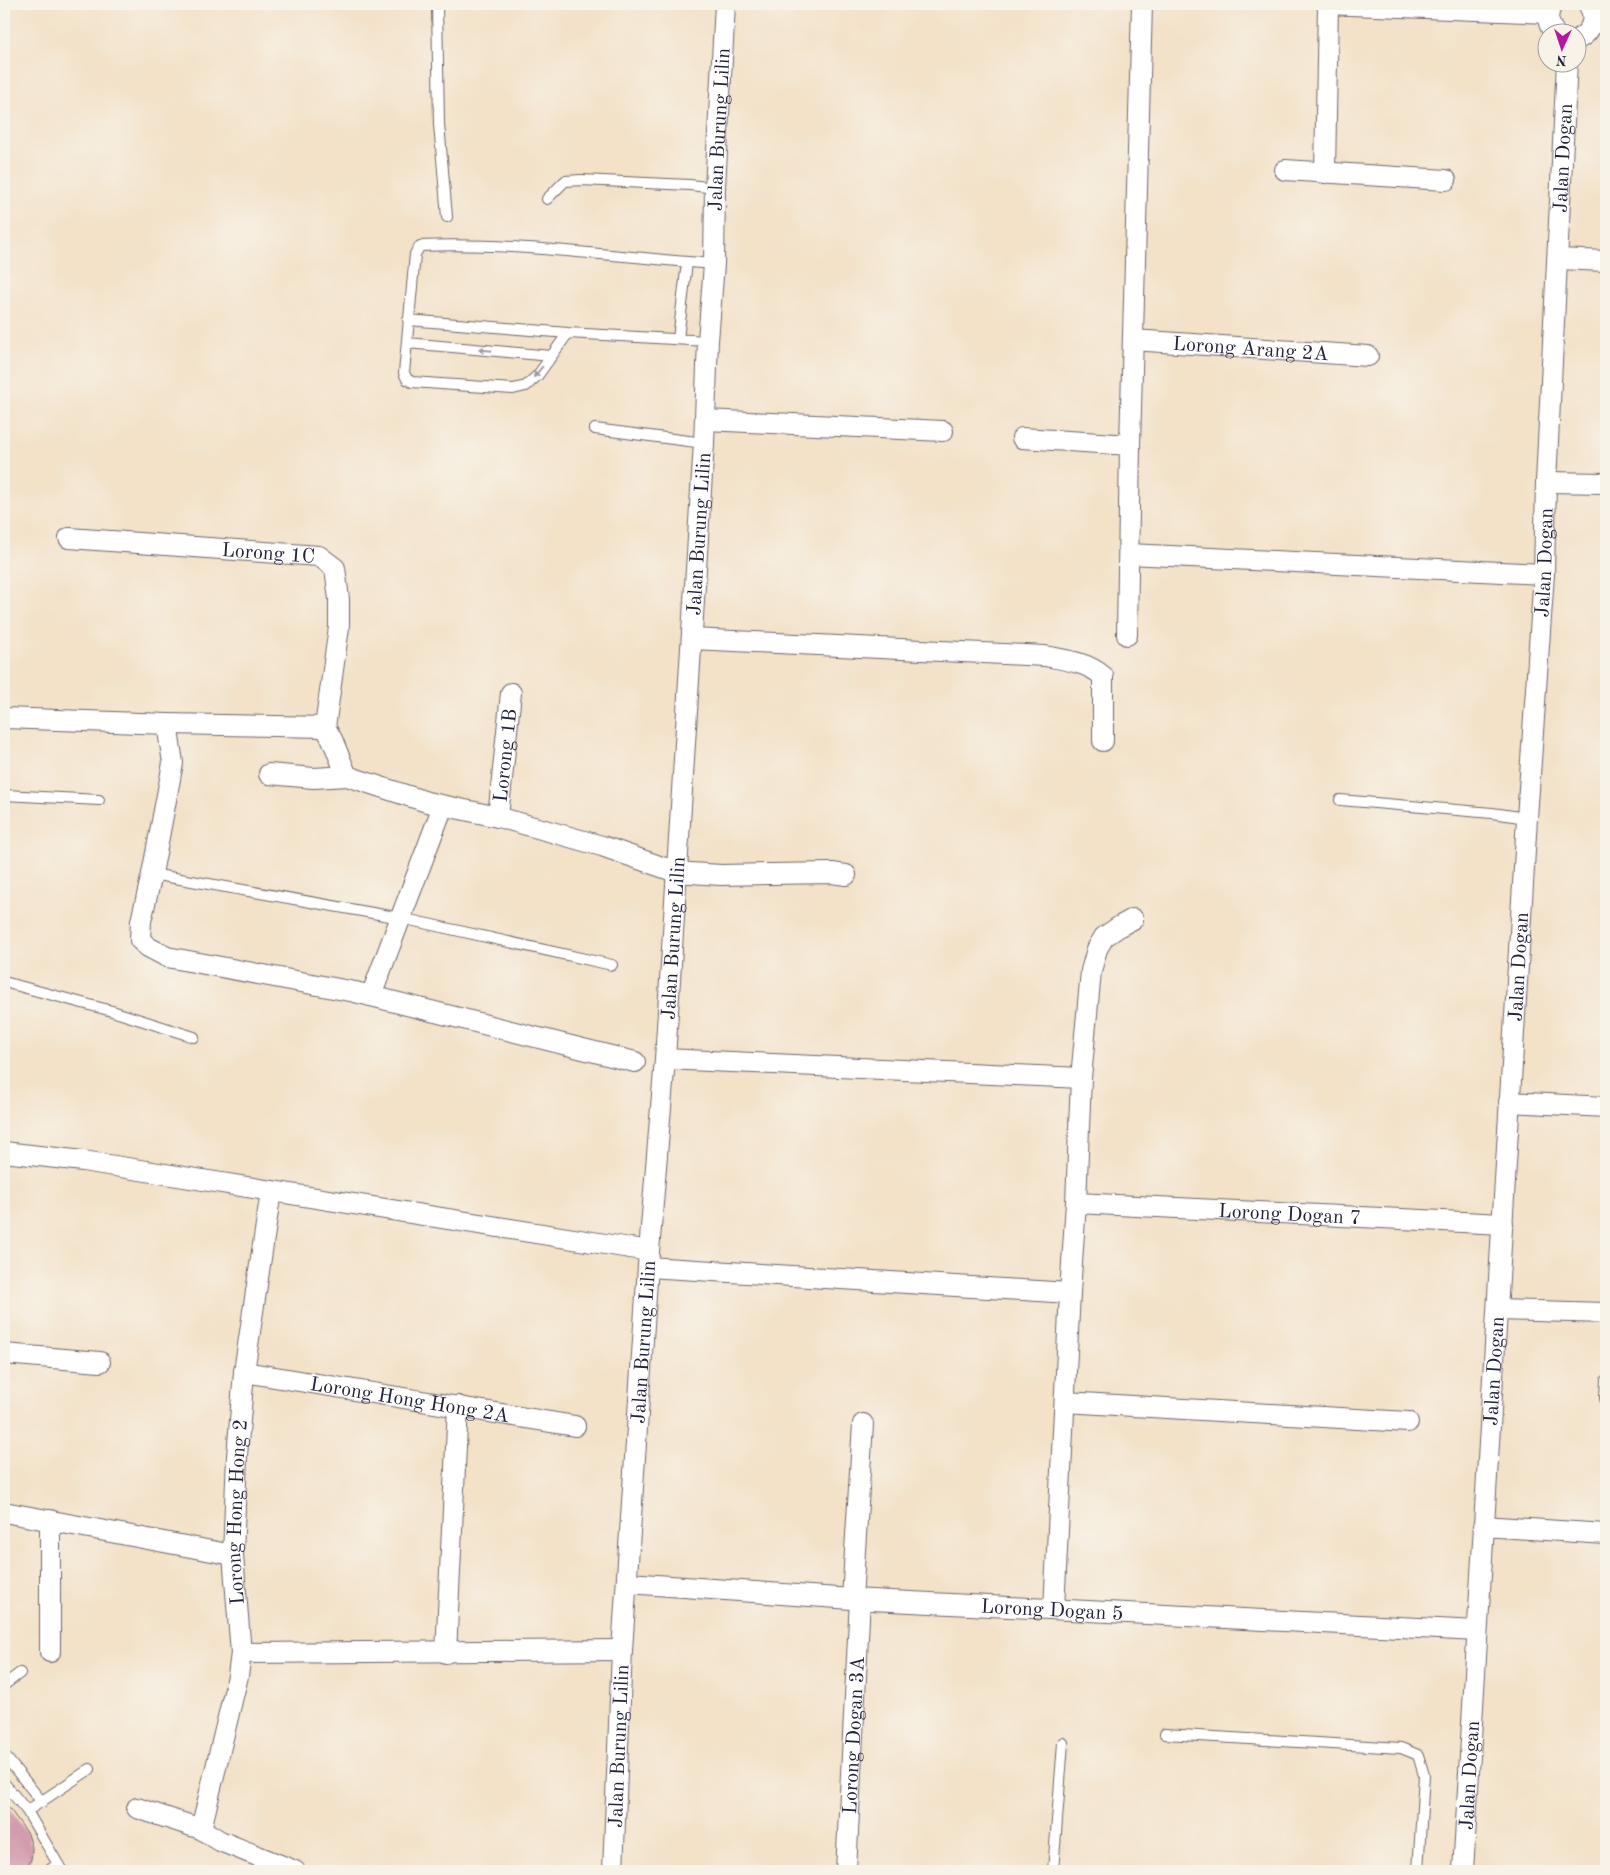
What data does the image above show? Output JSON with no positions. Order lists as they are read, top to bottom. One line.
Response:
{"streets":{"street":["Jalan Burung Lilin","Jalan Dogan","Lorong Arang 2A","Lorong 1C","Lorong 1B","Lorong Dogan 7","Lorong Hong Hong 2A","Lorong Hong Hong 2","Lorong Dogan 5","Lorong Dogan 3A"]},"crossings":[["Jalan Burung Lilin","Lorong Dogan 5"],["Jalan Dogan","Lorong Dogan 7"],["Jalan Dogan","Lorong Dogan 5"],["Lorong Hong Hong 2A","Lorong Hong Hong 2"],["Lorong Dogan 5","Lorong Dogan 3A"]],"north":"bottom"}
